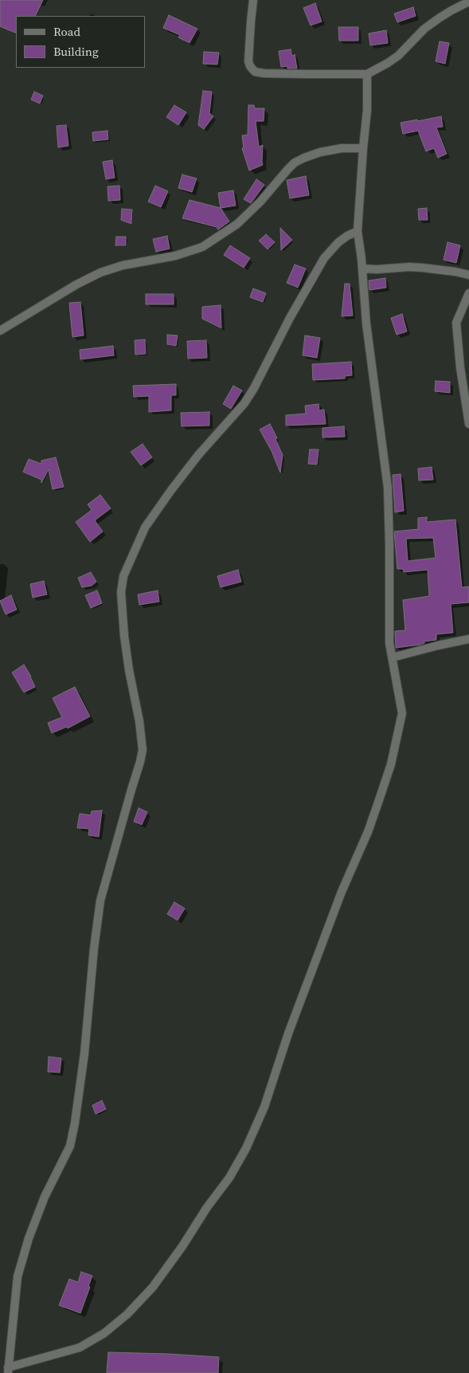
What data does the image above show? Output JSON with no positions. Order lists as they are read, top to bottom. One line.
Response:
{"legend":["Road","Building"]}
